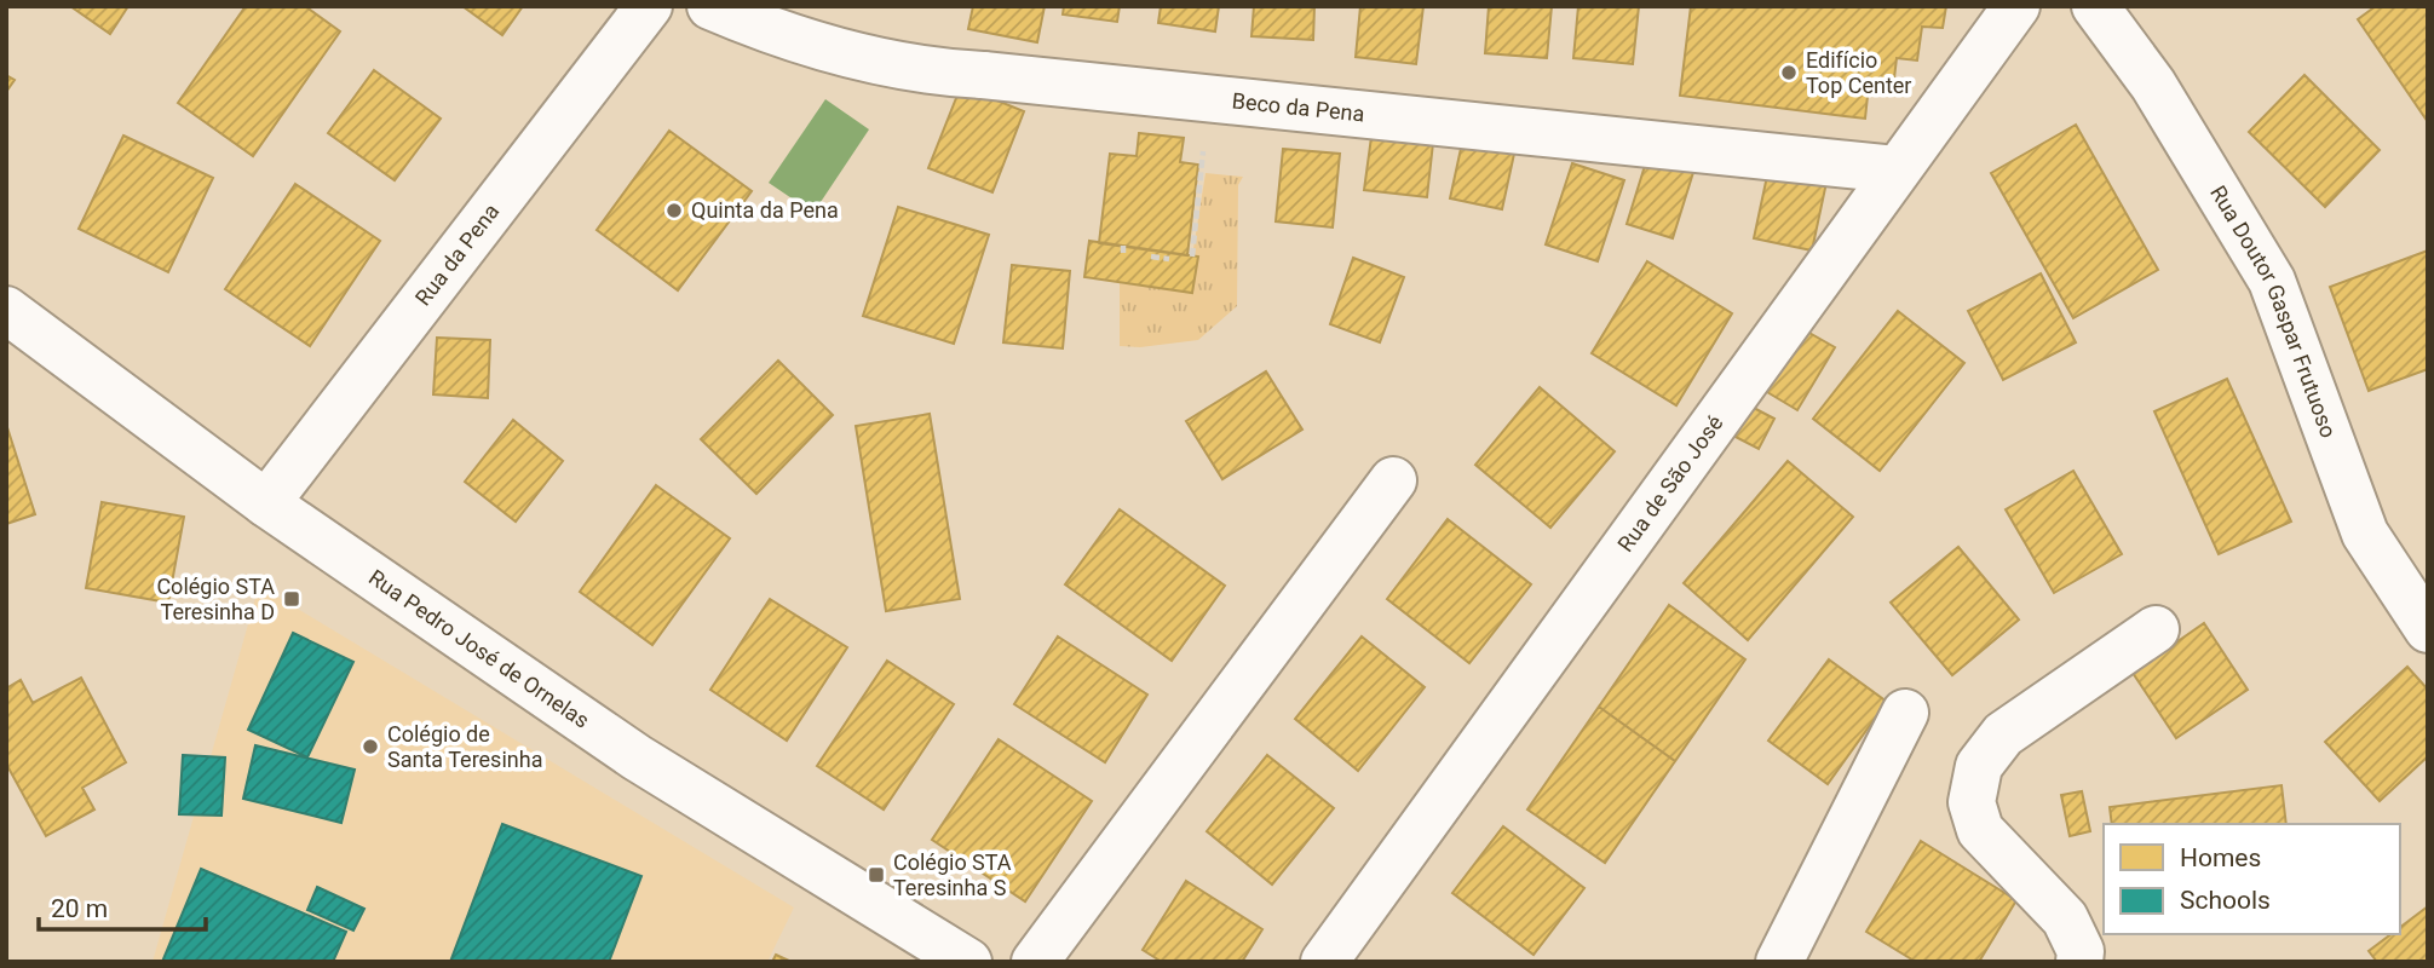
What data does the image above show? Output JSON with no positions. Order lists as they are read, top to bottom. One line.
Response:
{"streets":{"street":["Beco da Pena","Rua da Pena","Rua Doutor Gaspar Frutuoso","Rua de São José","Rua Pedro José de Ornelas"]},"crossings":[["Beco da Pena","Rua de São José"],["Rua da Pena","Rua Pedro José de Ornelas"]],"places":{"other":["Edifício Top Center","Quinta da Pena","Colégio de Santa Teresinha"],"transit":["Colégio STA Teresinha D","Colégio STA Teresinha S"]},"legend":["Homes","Schools"],"scale_bar":"20 m"}
